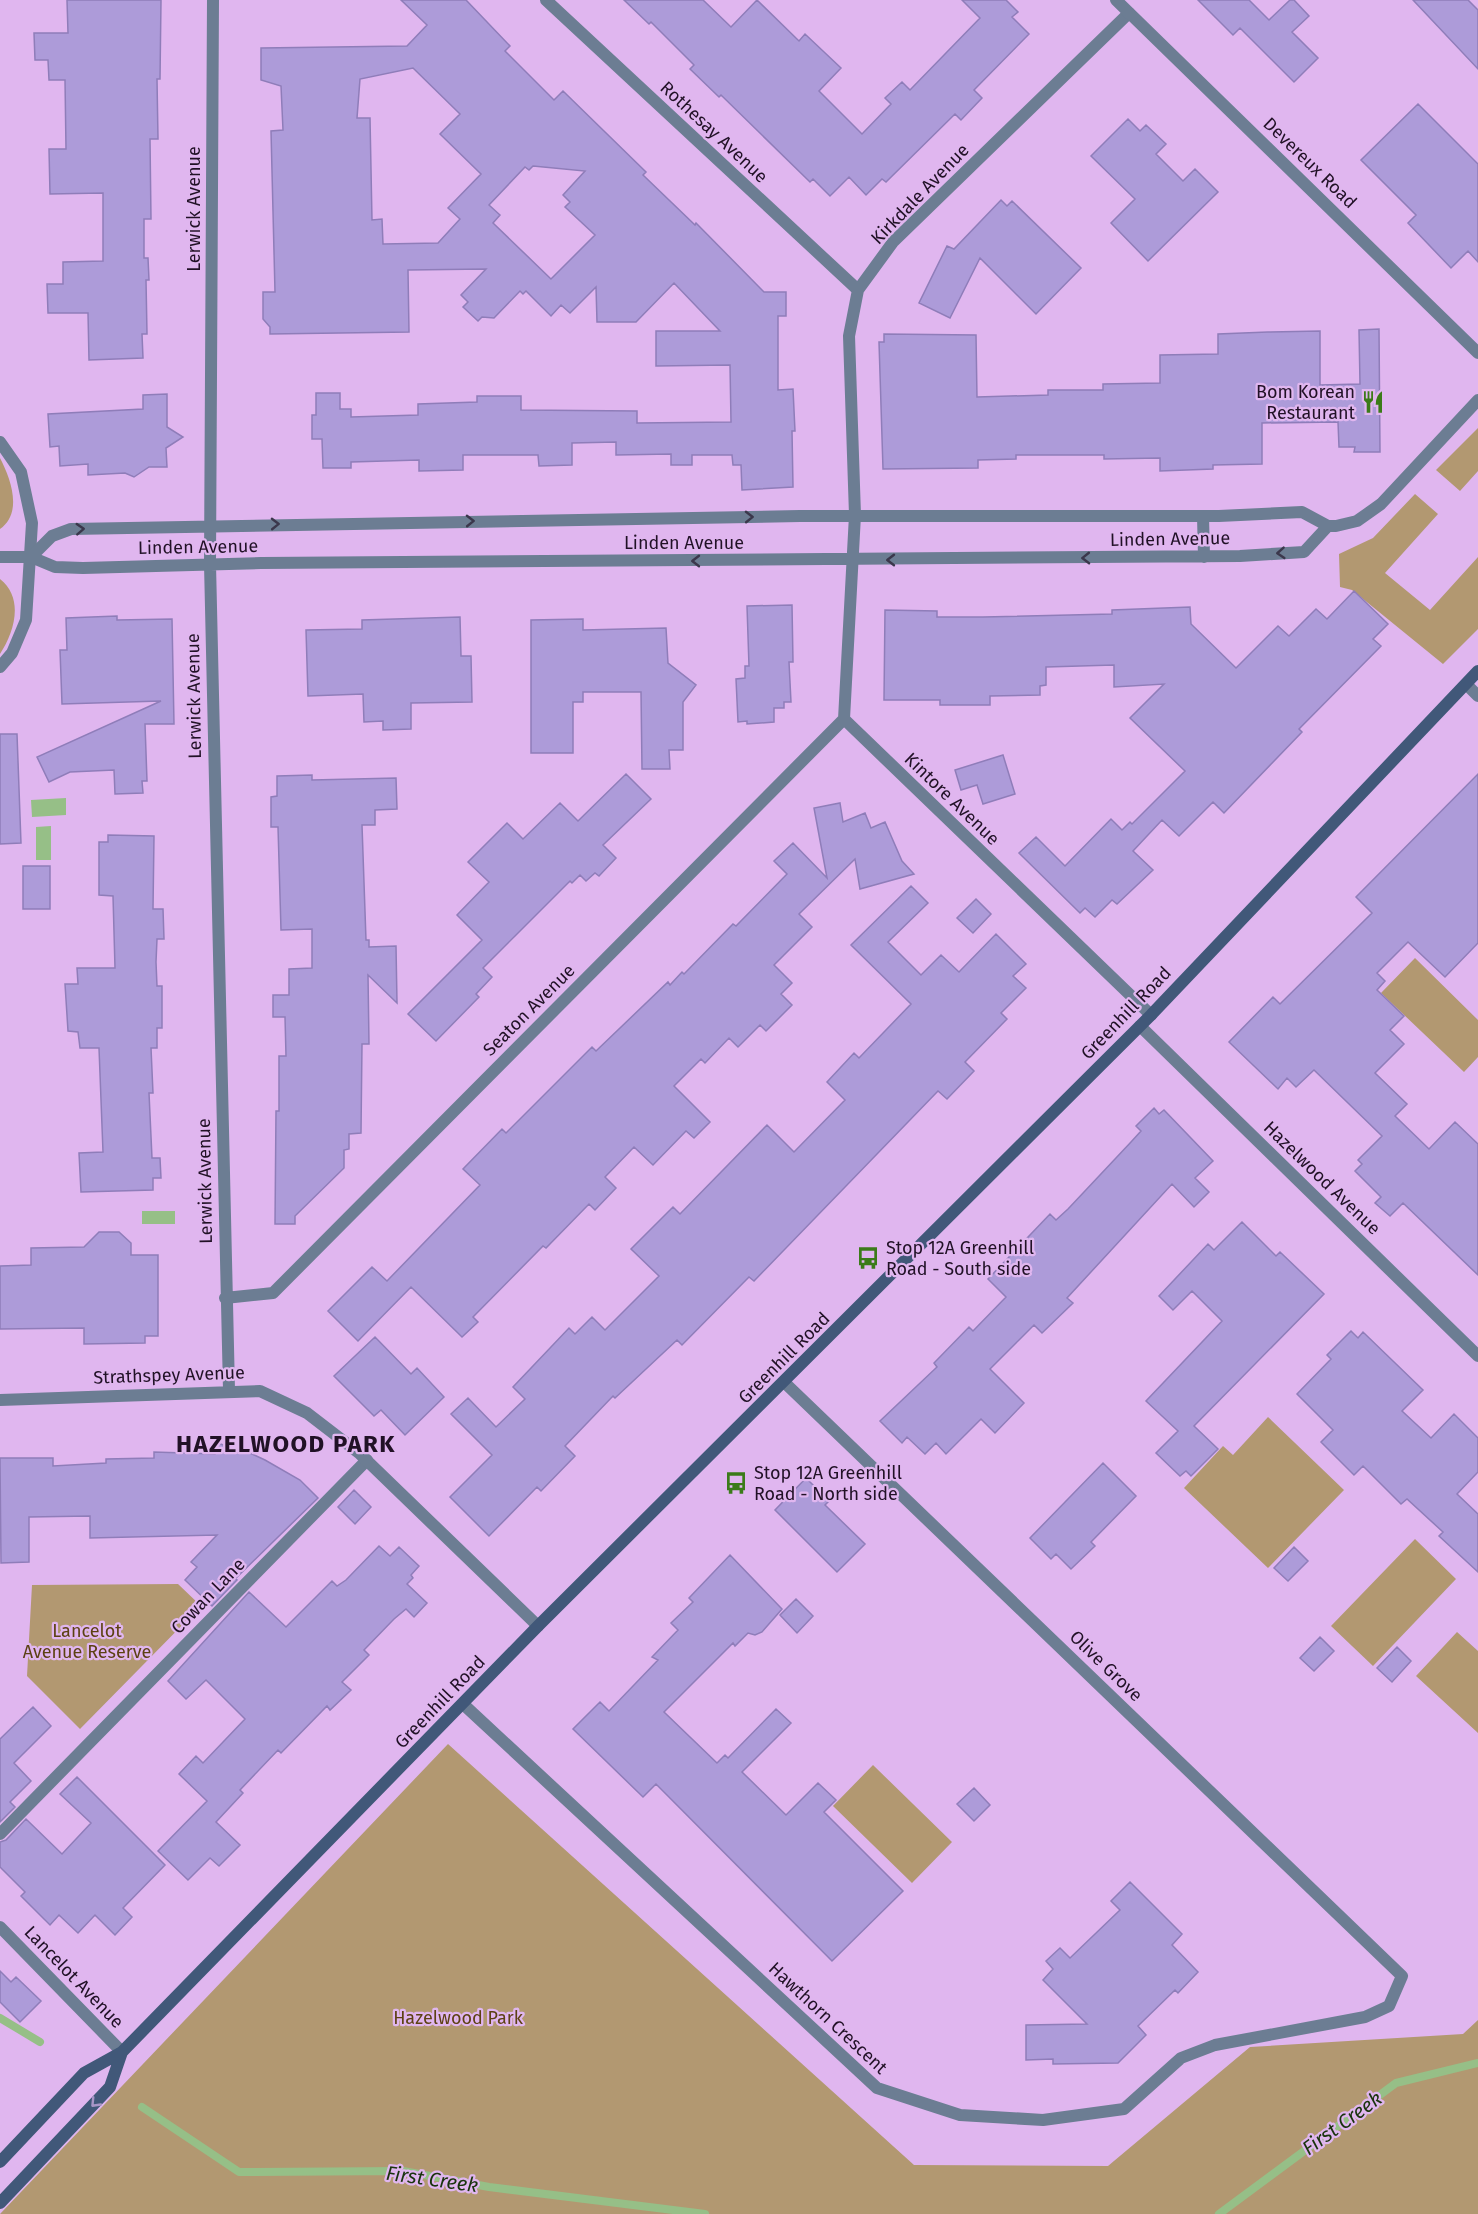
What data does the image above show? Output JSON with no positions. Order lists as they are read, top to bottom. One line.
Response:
{"streets":{"main road":["Greenhill Road"],"street":["Rothesay Avenue","Devereux Road","Kirkdale Avenue","Lerwick Avenue","Linden Avenue","Kintore Avenue","Seaton Avenue","Hazelwood Avenue","Strathspey Avenue","Cowan Lane","Olive Grove","Lancelot Avenue","Hawthorn Crescent"]},"crossings":[["Rothesay Avenue","Kirkdale Avenue"],["Devereux Road","Kirkdale Avenue"],["Kirkdale Avenue","Linden Avenue"],["Lerwick Avenue","Linden Avenue"],["Lerwick Avenue","Seaton Avenue"],["Lerwick Avenue","Strathspey Avenue"],["Kintore Avenue","Seaton Avenue"],["Kintore Avenue","Greenhill Road"],["Greenhill Road","Hazelwood Avenue"],["Greenhill Road","Strathspey Avenue"],["Greenhill Road","Olive Grove"],["Greenhill Road","Lancelot Avenue"],["Greenhill Road","Hawthorn Crescent"],["Strathspey Avenue","Cowan Lane"],["Olive Grove","Hawthorn Crescent"]],"districts":["HAZELWOOD PARK"],"water":["First Creek"],"parks":["Lancelot Avenue Reserve","Hazelwood Park"],"places":{"restaurant":["Bom Korean Restaurant"],"bus stop":["Stop 12A Greenhill Road - South side","Stop 12A Greenhill Road - North side"]}}
